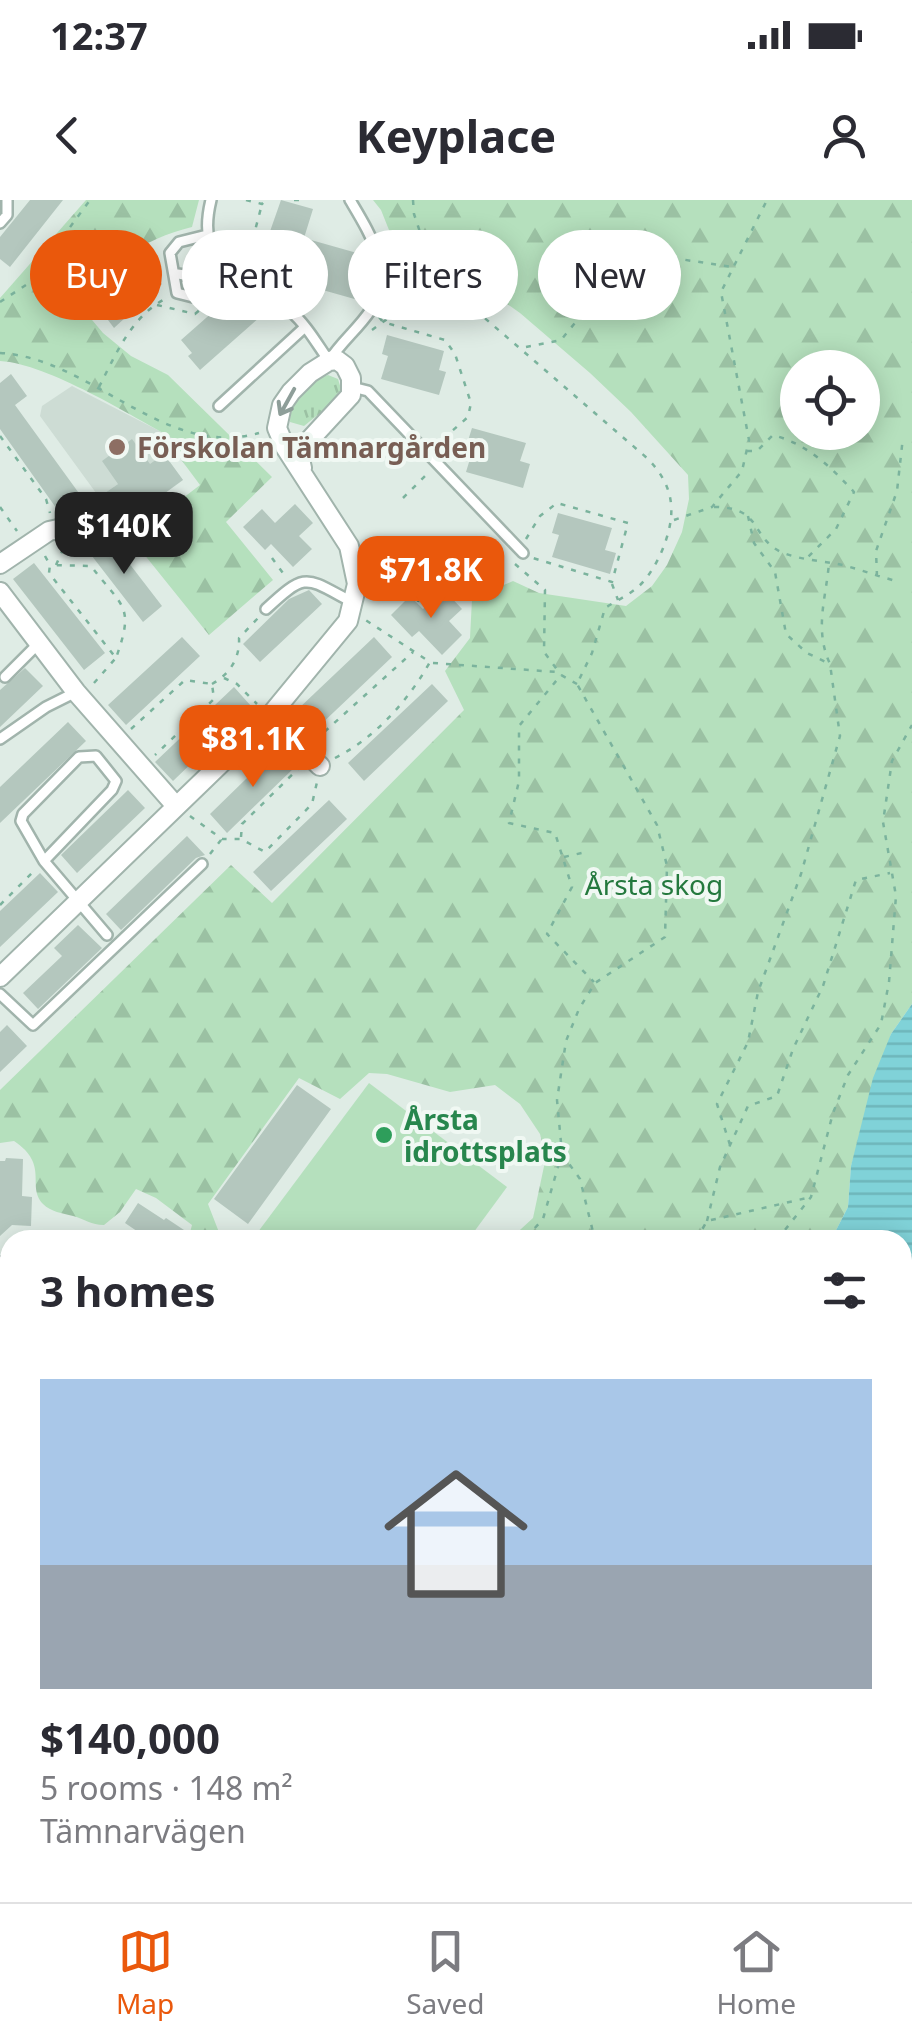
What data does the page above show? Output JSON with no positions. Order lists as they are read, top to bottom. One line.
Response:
{"parks":["Årsta skog"],"places":["Förskolan Tämnargården","Årsta idrottsplats"],"page":{"status":"12:37","header":"Keyplace","chip":["Buy","Rent","Filters","New"],"price":["$140K","$71.8K","$81.1K"],"heading":"3 homes","list":[{"name":"$140,000","note":"5 rooms · 148 m² · Tämnarvägen"}],"tabs":["Map","Saved","Home"]}}
